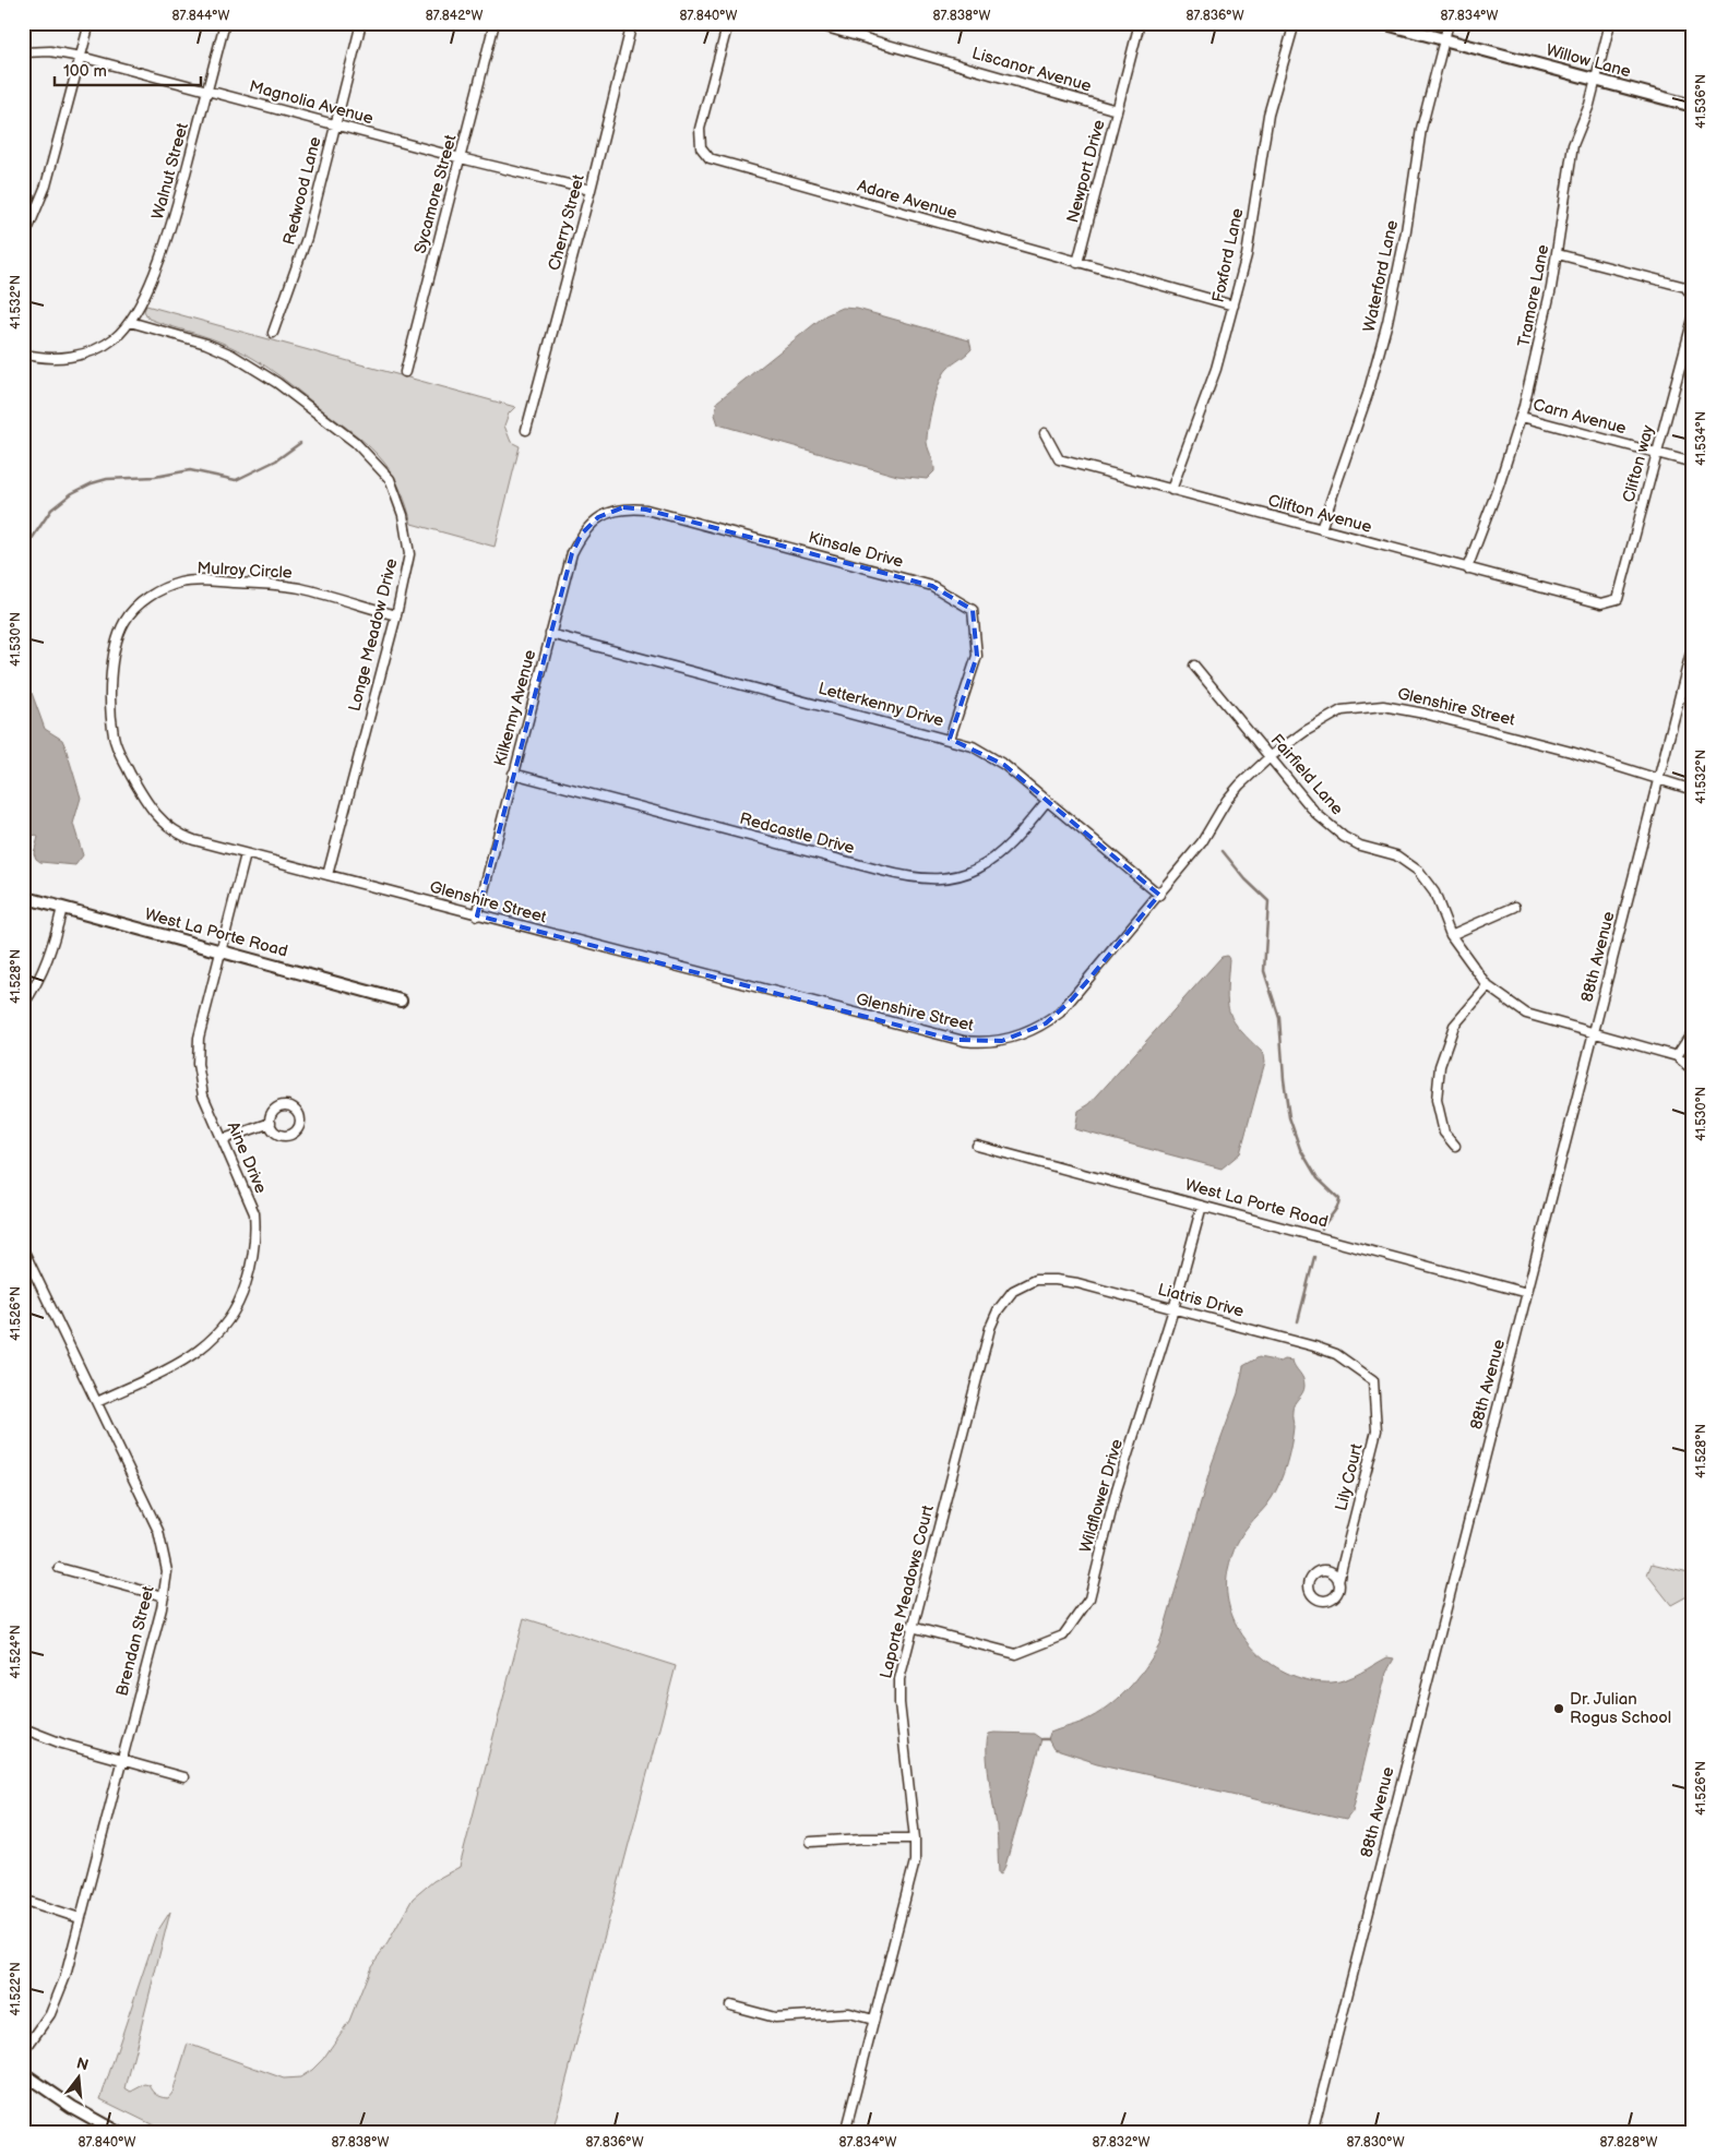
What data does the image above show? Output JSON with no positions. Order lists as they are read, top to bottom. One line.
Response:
{"streets":{"street":["Willow Lane","Liscanor Avenue","Magnolia Avenue","Walnut Street","Newport Drive","Redwood Lane","Sycamore Street","Adare Avenue","Cherry Street","Foxford Lane","Waterford Lane","Tramore Lane","Carn Avenue","Clifton way","Clifton Avenue","Kinsale Drive","Mulroy Circle","Longe Meadow Drive","Letterkenny Drive","Glenshire Street","Kilkenny Avenue","Fairfield Lane","Redcastle Drive","West La Porte Road","88th Avenue","Aine Drive","Liatris Drive","Lily Court","Wildflower Drive","Laporte Meadows Court","Brendan Street"]},"crossings":[["Willow Lane","Waterford Lane"],["Willow Lane","Tramore Lane"],["Liscanor Avenue","Newport Drive"],["Magnolia Avenue","Walnut Street"],["Magnolia Avenue","Redwood Lane"],["Magnolia Avenue","Sycamore Street"],["Magnolia Avenue","Cherry Street"],["Walnut Street","Longe Meadow Drive"],["Newport Drive","Adare Avenue"],["Adare Avenue","Foxford Lane"],["Foxford Lane","Clifton Avenue"],["Waterford Lane","Clifton Avenue"],["Tramore Lane","Carn Avenue"],["Tramore Lane","Clifton Avenue"],["Carn Avenue","Clifton way"],["Clifton way","Clifton Avenue"],["Kinsale Drive","Letterkenny Drive"],["Kinsale Drive","Kilkenny Avenue"],["Mulroy Circle","Longe Meadow Drive"],["Mulroy Circle","Glenshire Street"],["Longe Meadow Drive","Glenshire Street"],["Letterkenny Drive","Glenshire Street"],["Letterkenny Drive","Kilkenny Avenue"],["Letterkenny Drive","Redcastle Drive"],["Glenshire Street","Kilkenny Avenue"],["Glenshire Street","Fairfield Lane"],["Glenshire Street","88th Avenue"],["Glenshire Street","Aine Drive"],["Kilkenny Avenue","Redcastle Drive"],["Fairfield Lane","88th Avenue"],["West La Porte Road","88th Avenue"],["West La Porte Road","Aine Drive"],["West La Porte Road","Wildflower Drive"],["Aine Drive","Brendan Street"],["Liatris Drive","Lily Court"],["Liatris Drive","Wildflower Drive"],["Liatris Drive","Laporte Meadows Court"],["Wildflower Drive","Laporte Meadows Court"]],"places":["Dr. Julian Rogus School"],"scale_bar":"100 m","north":"top","coordinates":["87.844°W","87.842°W","87.840°W","87.838°W","87.836°W","87.834°W","41.536°N","41.532°N","41.534°N","41.530°N","41.528°N","41.526°N","41.524°N","41.522°N","87.832°W","87.830°W","87.828°W"]}
